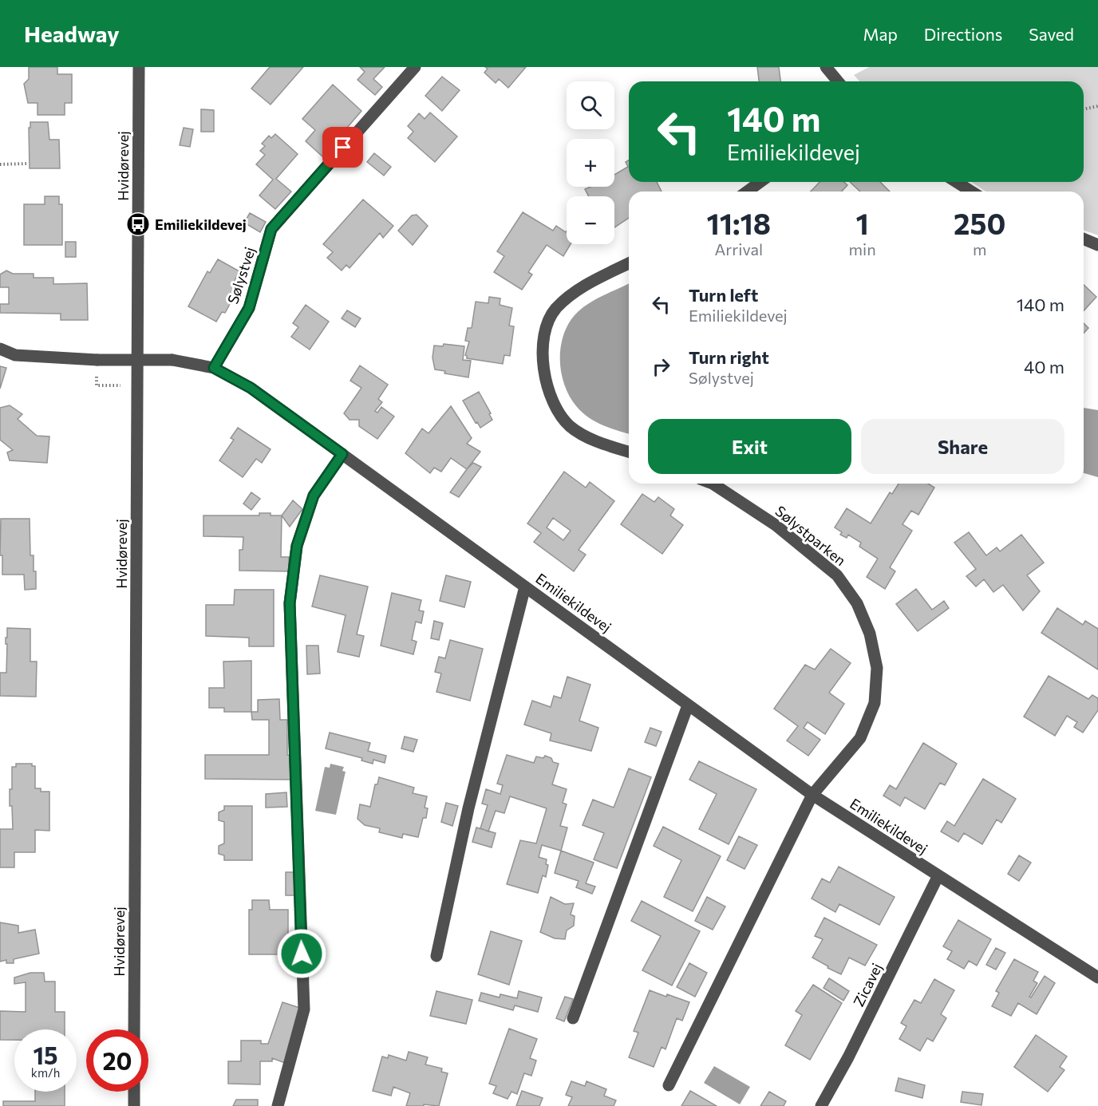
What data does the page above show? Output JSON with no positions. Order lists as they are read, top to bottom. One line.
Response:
{"streets":{"street":["Hvidørevej","Sølystvej","Sølystparken","Emiliekildevej","Zicavej"]},"crossings":[["Sølystvej","Emiliekildevej"],["Sølystparken","Emiliekildevej"],["Emiliekildevej","Zicavej"]],"places":{"bus stop":["Emiliekildevej"]},"page":{"header":"Headway","nav":["Map","Directions","Saved"],"map_buttons":["+","−"],"turn":["140 m","Emiliekildevej"],"eta":["11:18","Arrival","1","min","250","m"],"list":[{"name":"Turn left","note":"Emiliekildevej","value":"140 m"},{"name":"Turn right","note":"Sølystvej","value":"40 m"}],"buttons":["Exit","Share"],"speed":"15 km/h","limit":"20"}}
